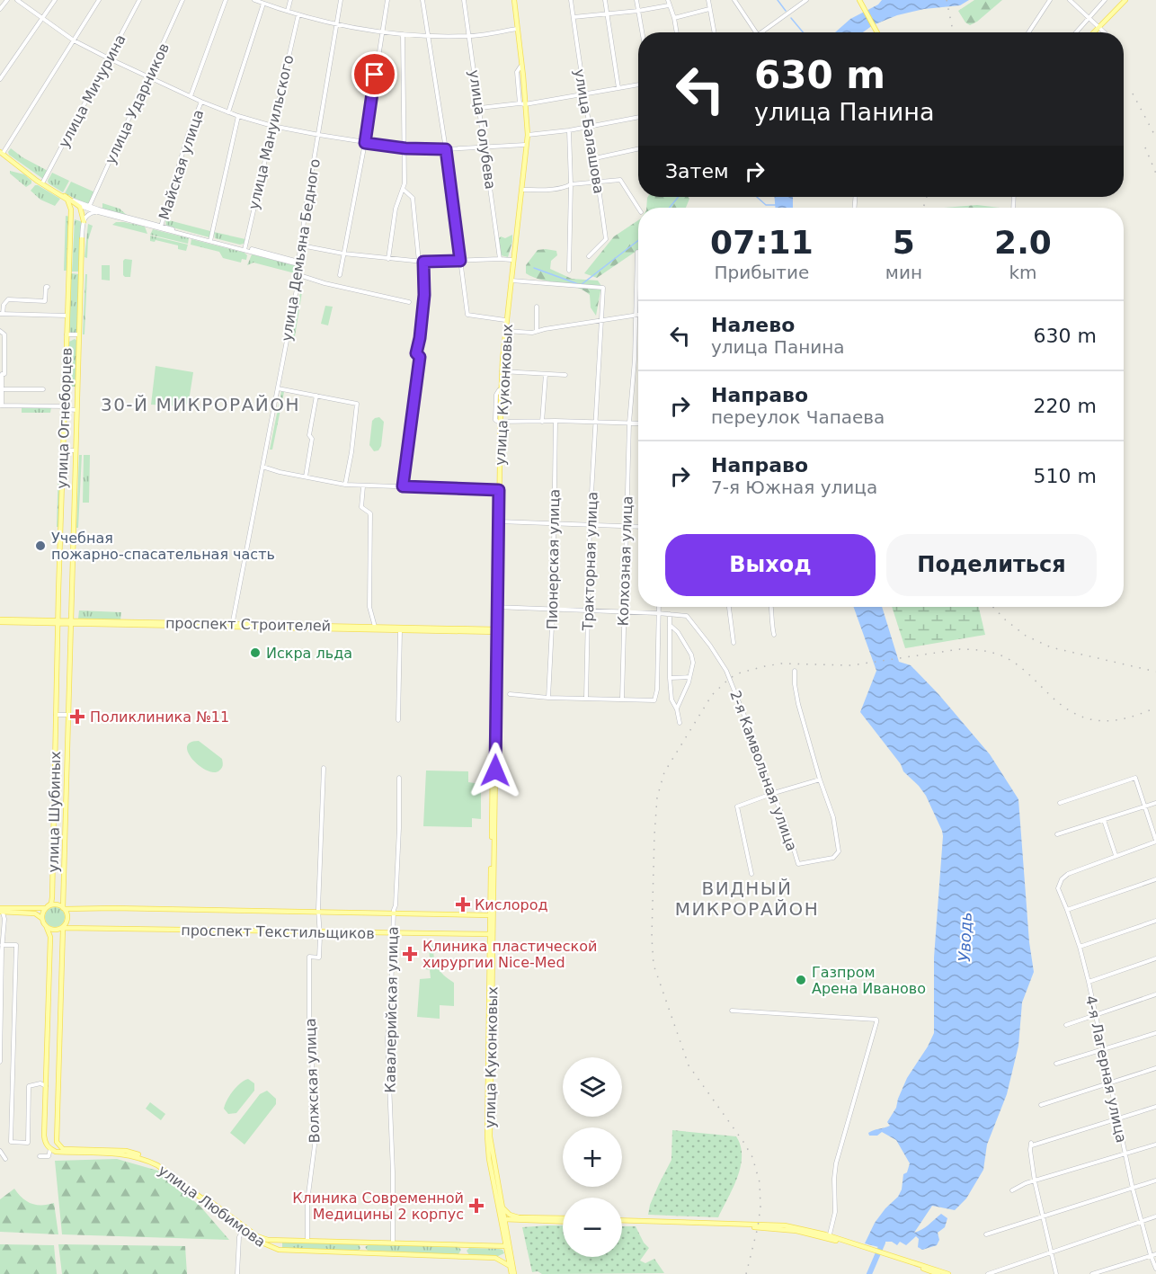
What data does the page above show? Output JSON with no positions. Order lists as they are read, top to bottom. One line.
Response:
{"streets":{"main road":["улица Куконковых","улица Огнеборцев","проспект Строителей","улица Шубиных","проспект Текстильщиков","улица Любимова"],"street":["улица Мичурина","улица Ударников","улица Голубева","улица Балашова","улица Мануильского","Майская улица","улица Демьяна Бедного","Пионерская улица","Тракторная улица","Колхозная улица","2-я Камвольная улица","Кавалерийская улица","4-я Лагерная улица","Волжская улица"]},"crossings":[["улица Ударников","улица Огнеборцев"],["улица Демьяна Бедного","проспект Строителей"],["улица Куконковых","Тракторная улица"],["улица Куконковых","проспект Строителей"],["улица Куконковых","2-я Камвольная улица"],["улица Куконковых","проспект Текстильщиков"],["улица Куконковых","улица Любимова"],["улица Огнеборцев","проспект Строителей"],["улица Огнеборцев","улица Шубиных"],["Пионерская улица","2-я Камвольная улица"],["Тракторная улица","2-я Камвольная улица"],["Колхозная улица","2-я Камвольная улица"],["проспект Строителей","улица Шубиных"],["улица Шубиных","проспект Текстильщиков"],["проспект Текстильщиков","Кавалерийская улица"],["проспект Текстильщиков","Волжская улица"],["Кавалерийская улица","улица Любимова"],["Волжская улица","улица Любимова"]],"districts":["30-Й МИКРОРАЙОН","ВИДНЫЙ МИКРОРАЙОН"],"water":["Уводь"],"places":{"other":["Учебная пожарно-спасательная часть","Искра льда","Газпром Арена Иваново"],"health":["Поликлиника №11","Кислород","Клиника пластической хирургии Nice-Med","Клиника Современной Медицины 2 корпус"]},"page":{"turn":["630 m","улица Панина"],"then":"Затем","eta":["07:11","Прибытие","5","мин","2.0","km"],"list":[{"name":"Налево","note":"улица Панина","value":"630 m"},{"name":"Направо","note":"переулок Чапаева","value":"220 m"},{"name":"Направо","note":"7-я Южная улица","value":"510 m"}],"buttons":["Выход","Поделиться"],"map_buttons":["+","−"]}}
